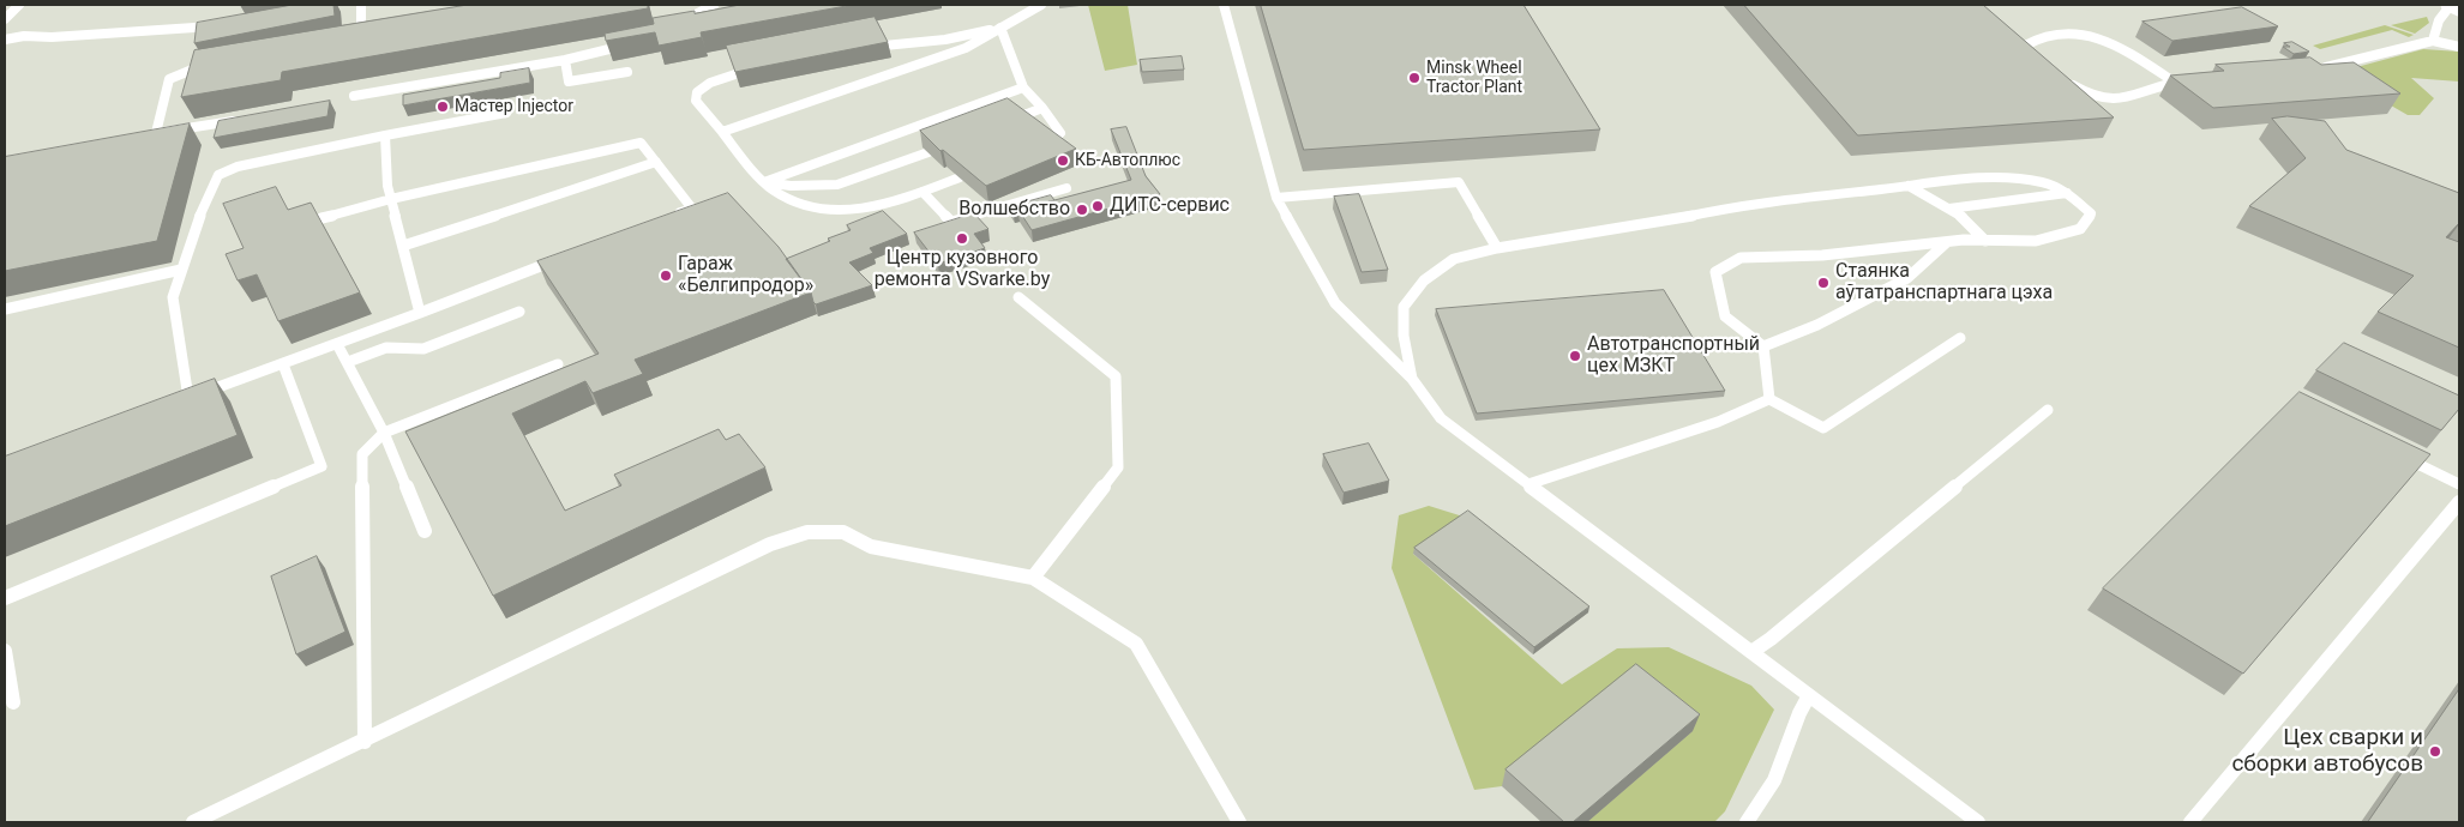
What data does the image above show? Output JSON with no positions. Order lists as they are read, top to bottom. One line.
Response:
{"places":["Minsk Wheel Tractor Plant","Мастер Injector","КБ-Автоплюс","ДИТС-сервис","Волшебство","Центр кузовного ремонта VSvarke.by","Гараж «Белгипродор»","Стаянка аўтатранспартнага цэха","Автотранспортный цех МЗКТ","Цех сварки и сборки автобусов"]}
